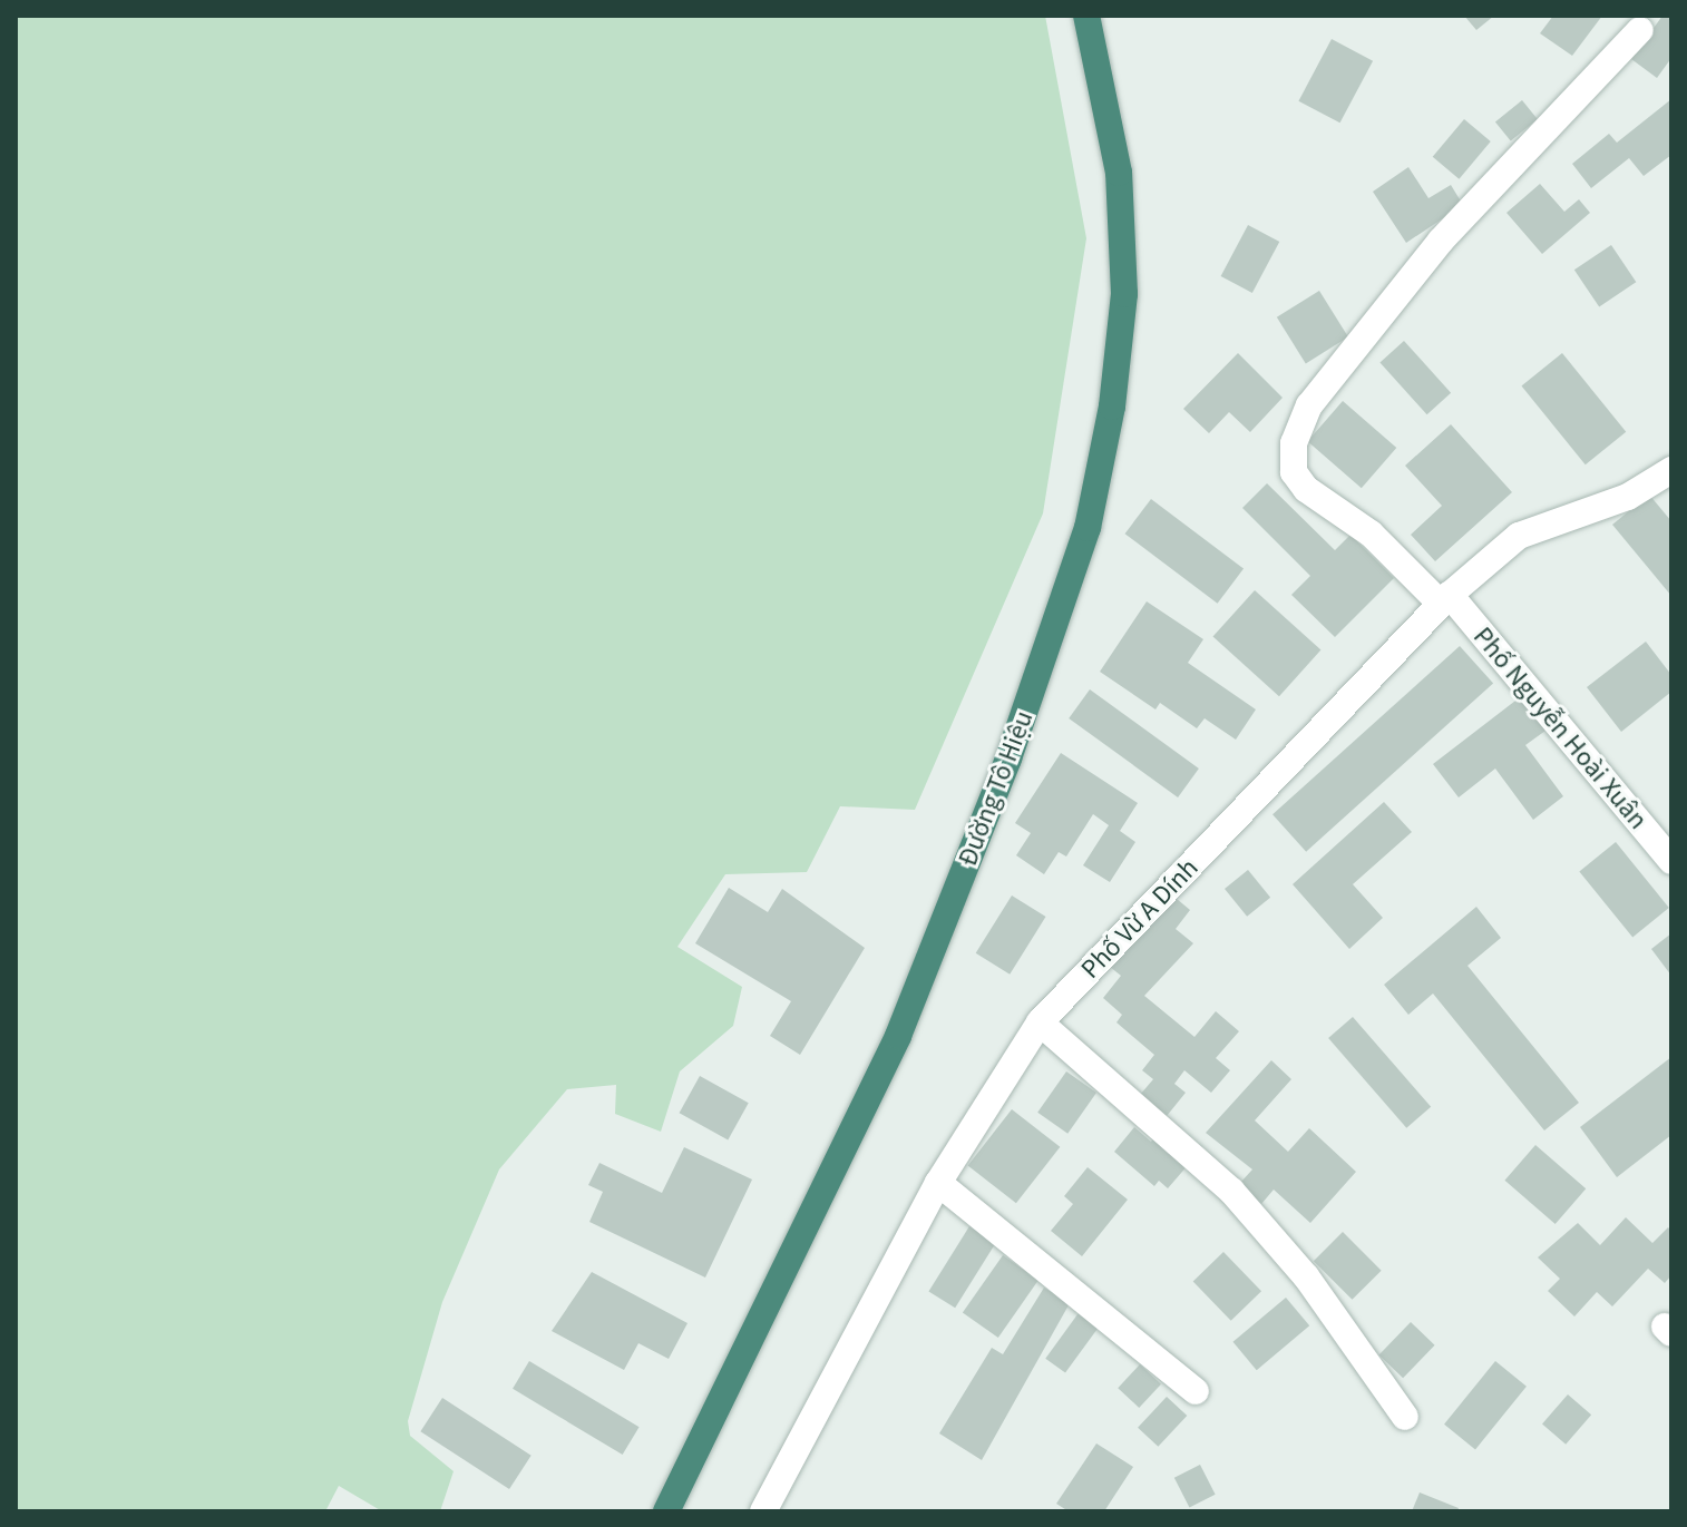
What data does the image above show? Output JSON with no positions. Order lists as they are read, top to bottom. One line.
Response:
{"streets":{"highway":["Đường Tô Hiệu"],"street":["Phố Nguyễn Hoài Xuân","Phố Vừ A Dính"]},"crossings":[["Phố Nguyễn Hoài Xuân","Phố Vừ A Dính"]]}
